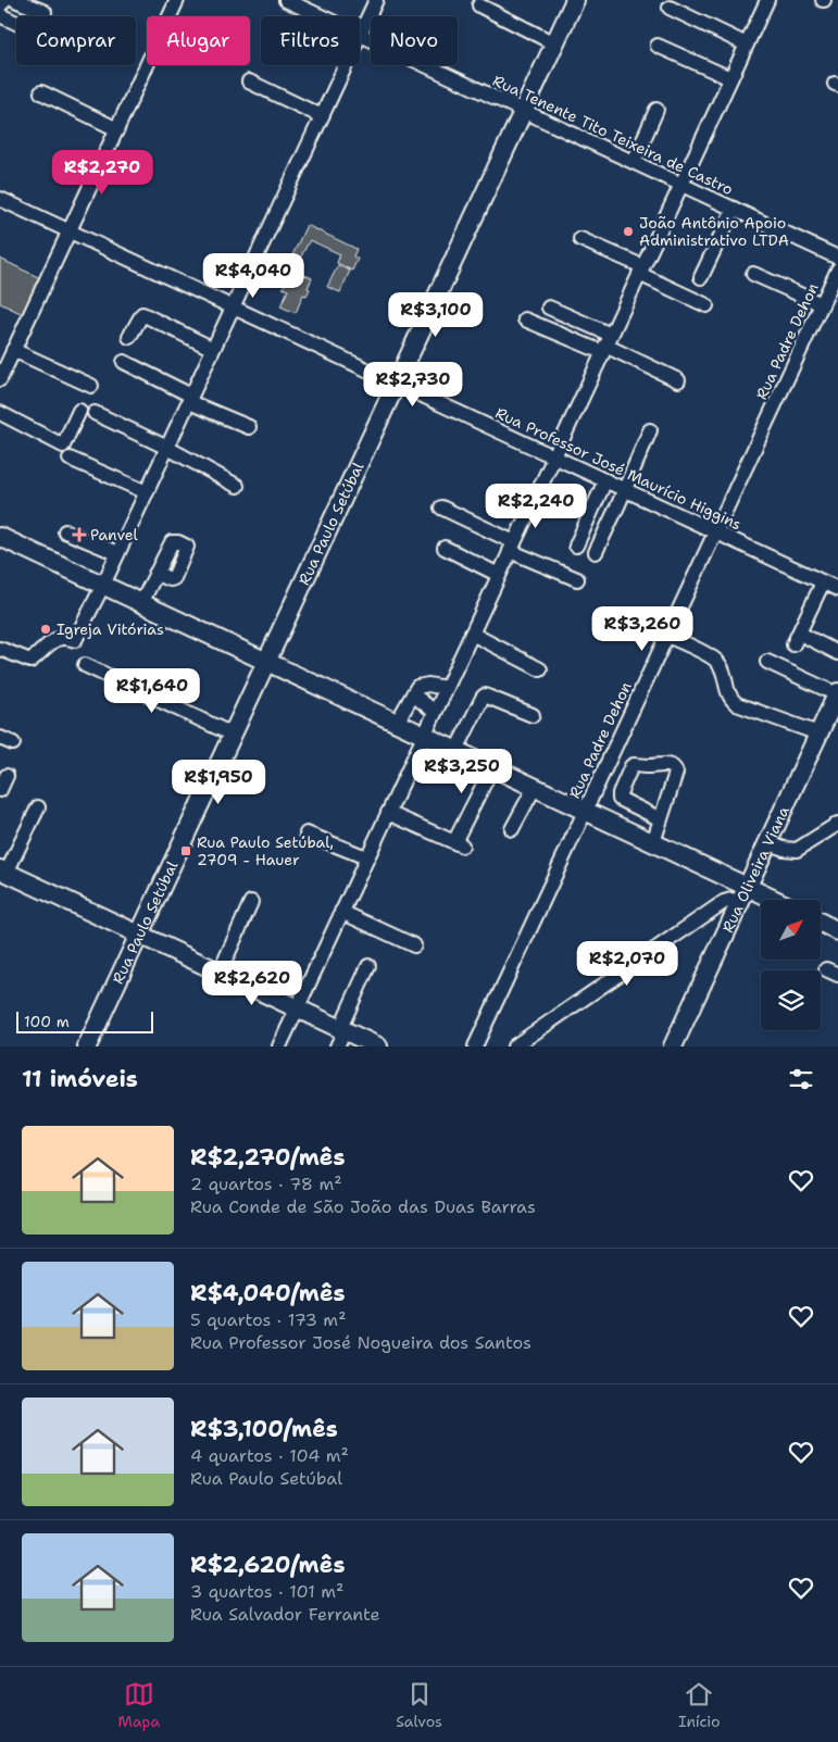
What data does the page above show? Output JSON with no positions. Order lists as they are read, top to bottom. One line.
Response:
{"streets":{"main road":["Rua Paulo Setúbal","Rua Oliveira Viana"],"street":["Rua Tenente Tito Teixeira de Castro","Rua Padre Dehon","Rua Professor José Maurício Higgins"]},"crossings":[["Rua Tenente Tito Teixeira de Castro","Rua Paulo Setúbal"],["Rua Padre Dehon","Rua Professor José Maurício Higgins"],["Rua Professor José Maurício Higgins","Rua Paulo Setúbal"]],"places":{"other":["João Antônio Apoio Administrativo LTDA","Igreja Vitórias"],"health":["Panvel"],"transit":["Rua Paulo Setúbal, 2709 - Hauer"]},"scale_bar":"100 m","north":"top right","page":{"chip":["Comprar","Alugar","Filtros","Novo"],"price":["R$2,270","R$4,040","R$3,100","R$2,730","R$2,240","R$3,260","R$1,640","R$3,250","R$1,950","R$2,070","R$2,620"],"scale":"100 m","heading":"11 imóveis","list":[{"name":"R$2,270/mês","note":"2 quartos · 78 m² · Rua Conde de São João das Duas Barras"},{"name":"R$4,040/mês","note":"5 quartos · 173 m² · Rua Professor José Nogueira dos Santos"},{"name":"R$3,100/mês","note":"4 quartos · 104 m² · Rua Paulo Setúbal"},{"name":"R$2,620/mês","note":"3 quartos · 101 m² · Rua Salvador Ferrante"}],"tabs":["Mapa","Salvos","Início"]}}
